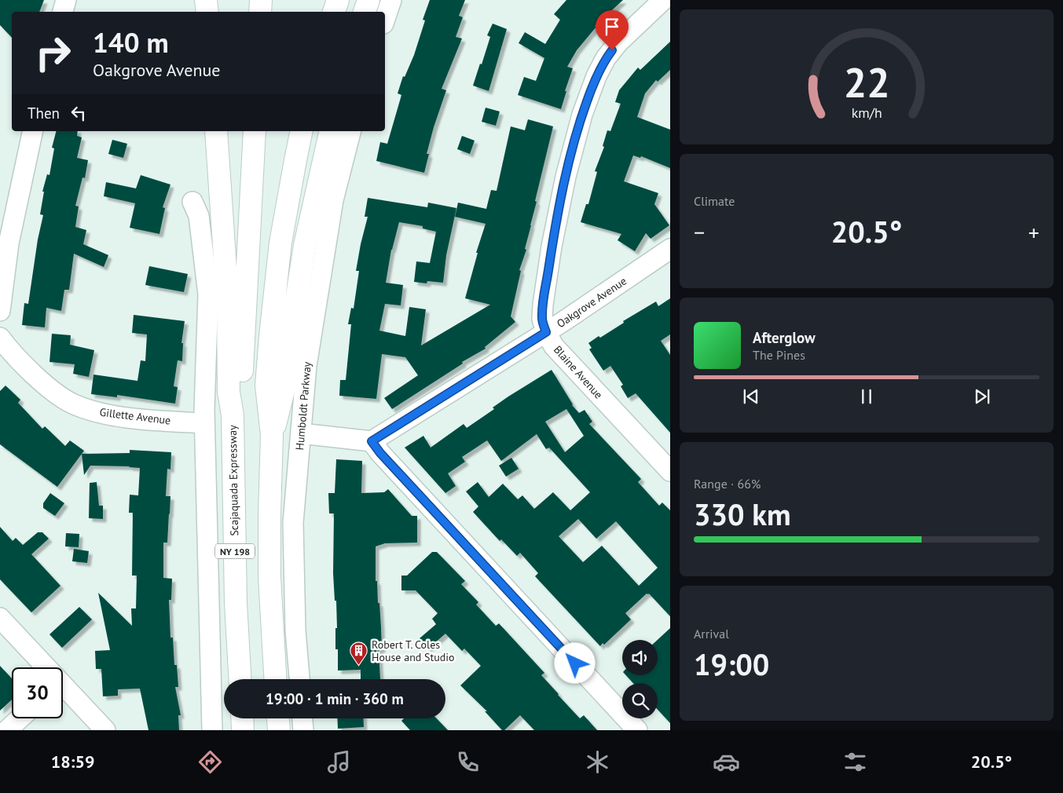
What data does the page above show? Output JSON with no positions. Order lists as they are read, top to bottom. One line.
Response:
{"streets":{"highway":["Scajaquada Expressway","NY 198"],"street":["Oakgrove Avenue","Blaine Avenue","Humboldt Parkway","Gillette Avenue"]},"crossings":[["Oakgrove Avenue","Blaine Avenue"]],"places":{"building":["Robert T. Coles House and Studio"]},"page":{"turn":["140 m","Oakgrove Avenue"],"then":"Then","tile":["Climate",["Range · 66%","330 km"],["Arrival","19:00"]],"heat":["−","20.5°","+"],"song":["Afterglow","The Pines"],"limit":"30","trip":"19:00 · 1 min · 360 m","tabs":["18:59","20.5°"],"gauge":["22","km/h"]}}
